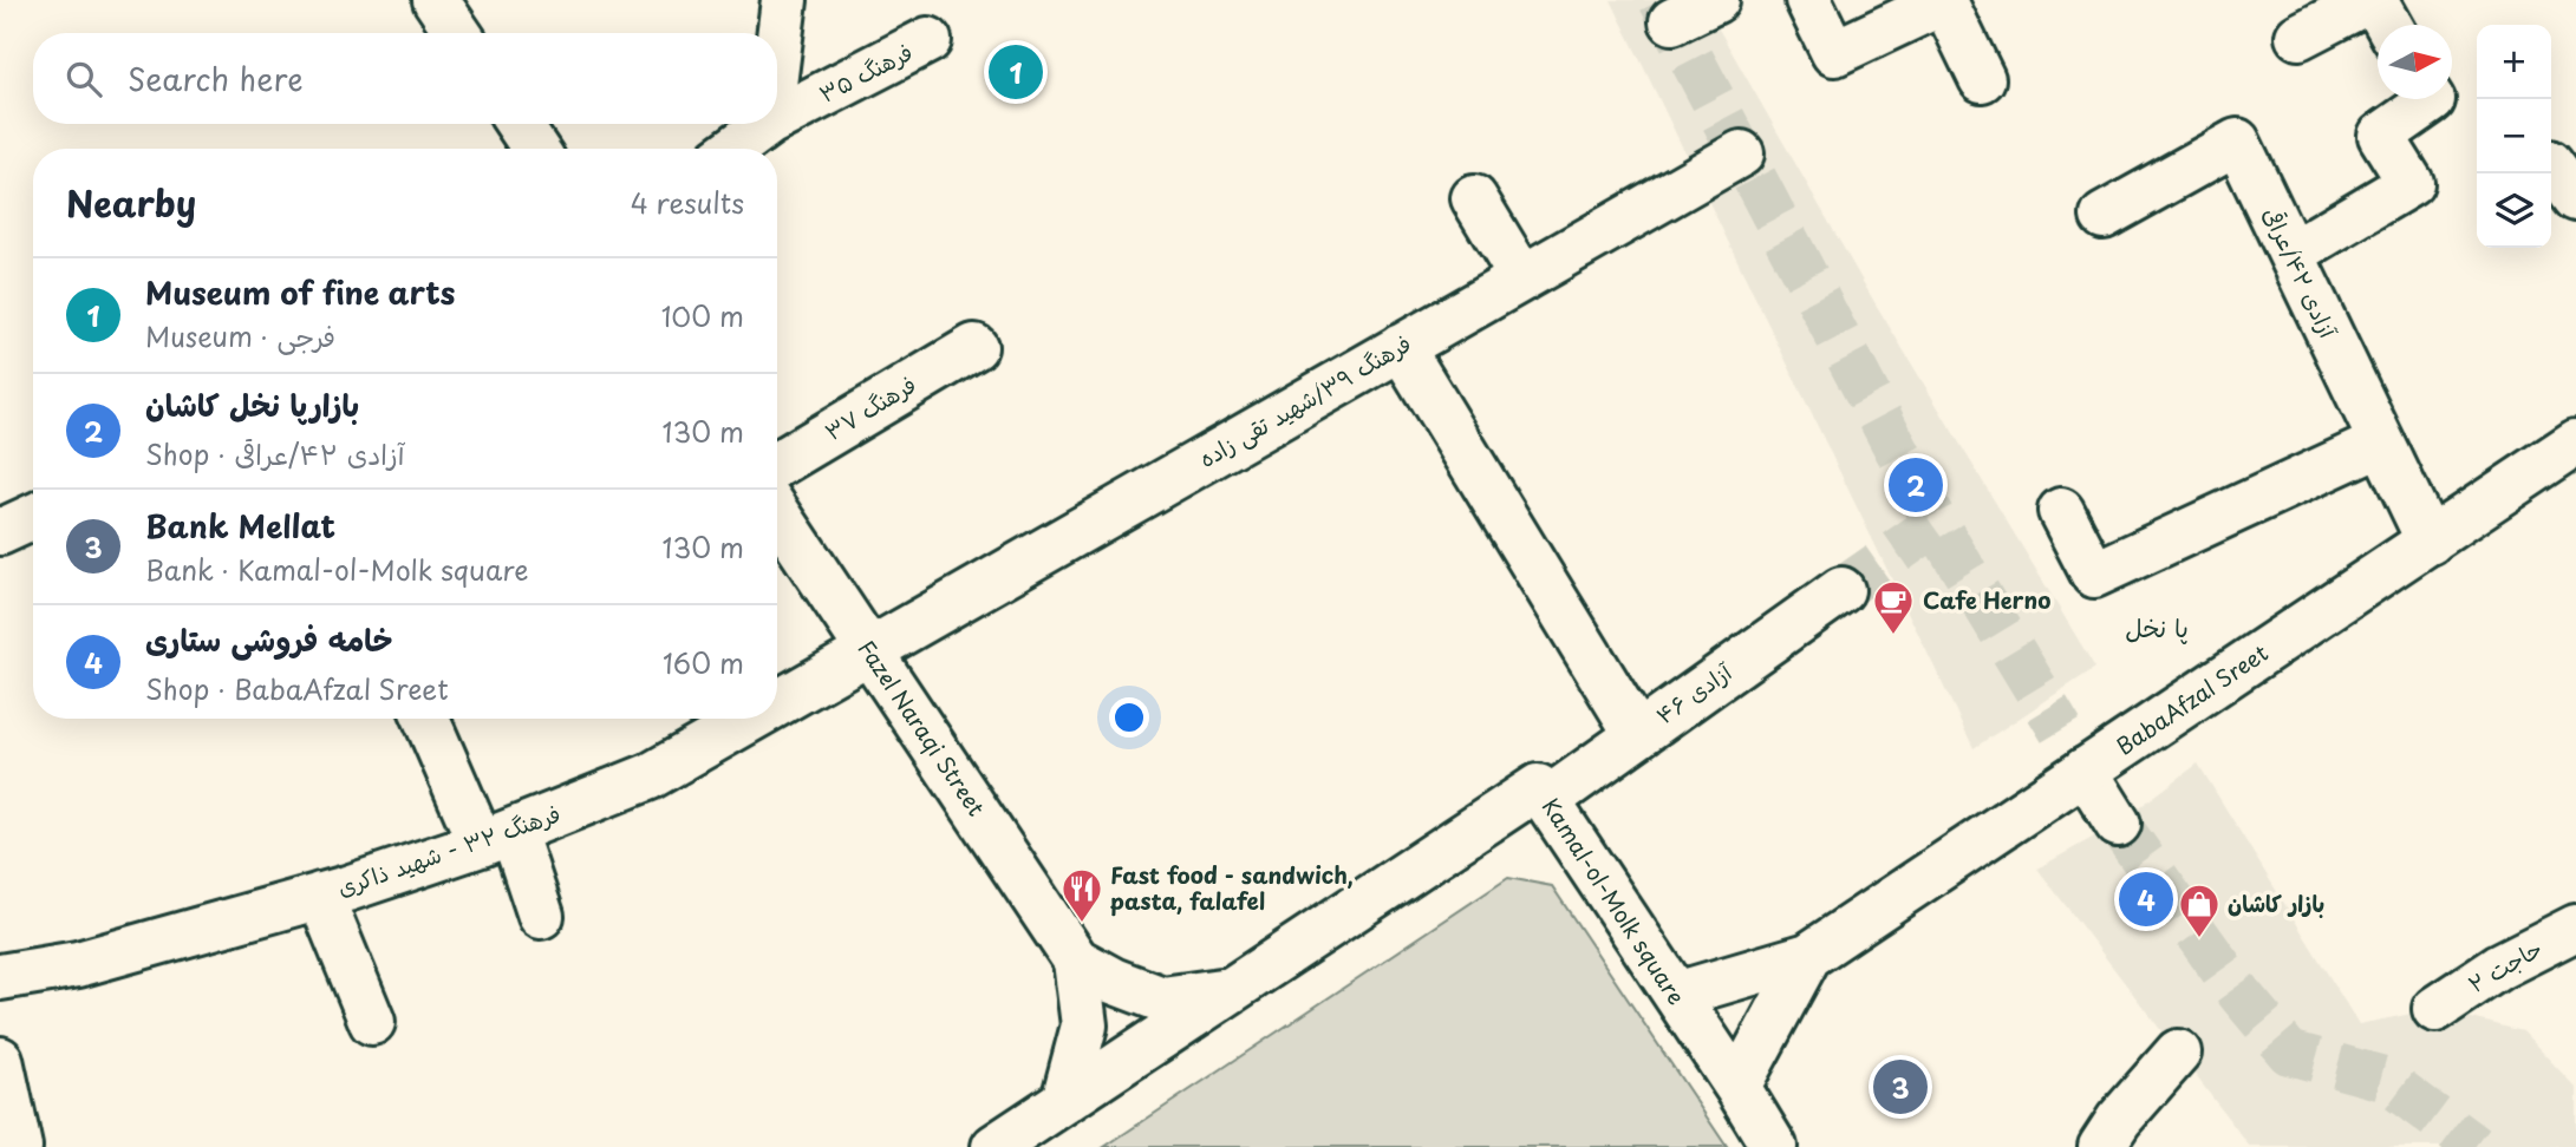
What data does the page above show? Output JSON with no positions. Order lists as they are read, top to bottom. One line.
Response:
{"streets":{"street":["فرهنگ ۳۵","آزادی ۴۲/عراقی","فرهنگ ۳۹/شهید تقی زاده","فرهنگ ۳۷","آزادی ۴۶","BabaAfzal Sreet","Fazel Naraqi Street","فرهنگ ۳۲ - شهید ذاکری","Kamal-ol-Molk square","حاجت ۲"]},"crossings":[["آزادی ۴۲/عراقی","BabaAfzal Sreet"],["فرهنگ ۳۹/شهید تقی زاده","Fazel Naraqi Street"],["فرهنگ ۳۹/شهید تقی زاده","فرهنگ ۳۲ - شهید ذاکری"],["آزادی ۴۶","Kamal-ol-Molk square"],["Fazel Naraqi Street","فرهنگ ۳۲ - شهید ذاکری"]],"districts":["پا نخل"],"places":{"cafe":["Cafe Herno"],"restaurant":["Fast food - sandwich, pasta, falafel"],"shop":["بازار کاشان"]},"north":"right","page":{"map_buttons":["+","−"],"search":"Search here","pins":["1","2","4","3"],"heading":["Nearby","4 results"],"list":[{"mark":"1","name":"Museum of fine arts","note":"Museum · فرجی","value":"100 m"},{"mark":"2","name":"بازارپا نخل کاشان","note":"Shop · آزادی ۴۲/عراقی","value":"130 m"},{"mark":"3","name":"Bank Mellat","note":"Bank · Kamal-ol-Molk square","value":"130 m"},{"mark":"4","name":"خامه فروشی ستاری","note":"Shop · BabaAfzal Sreet","value":"160 m"}]}}
